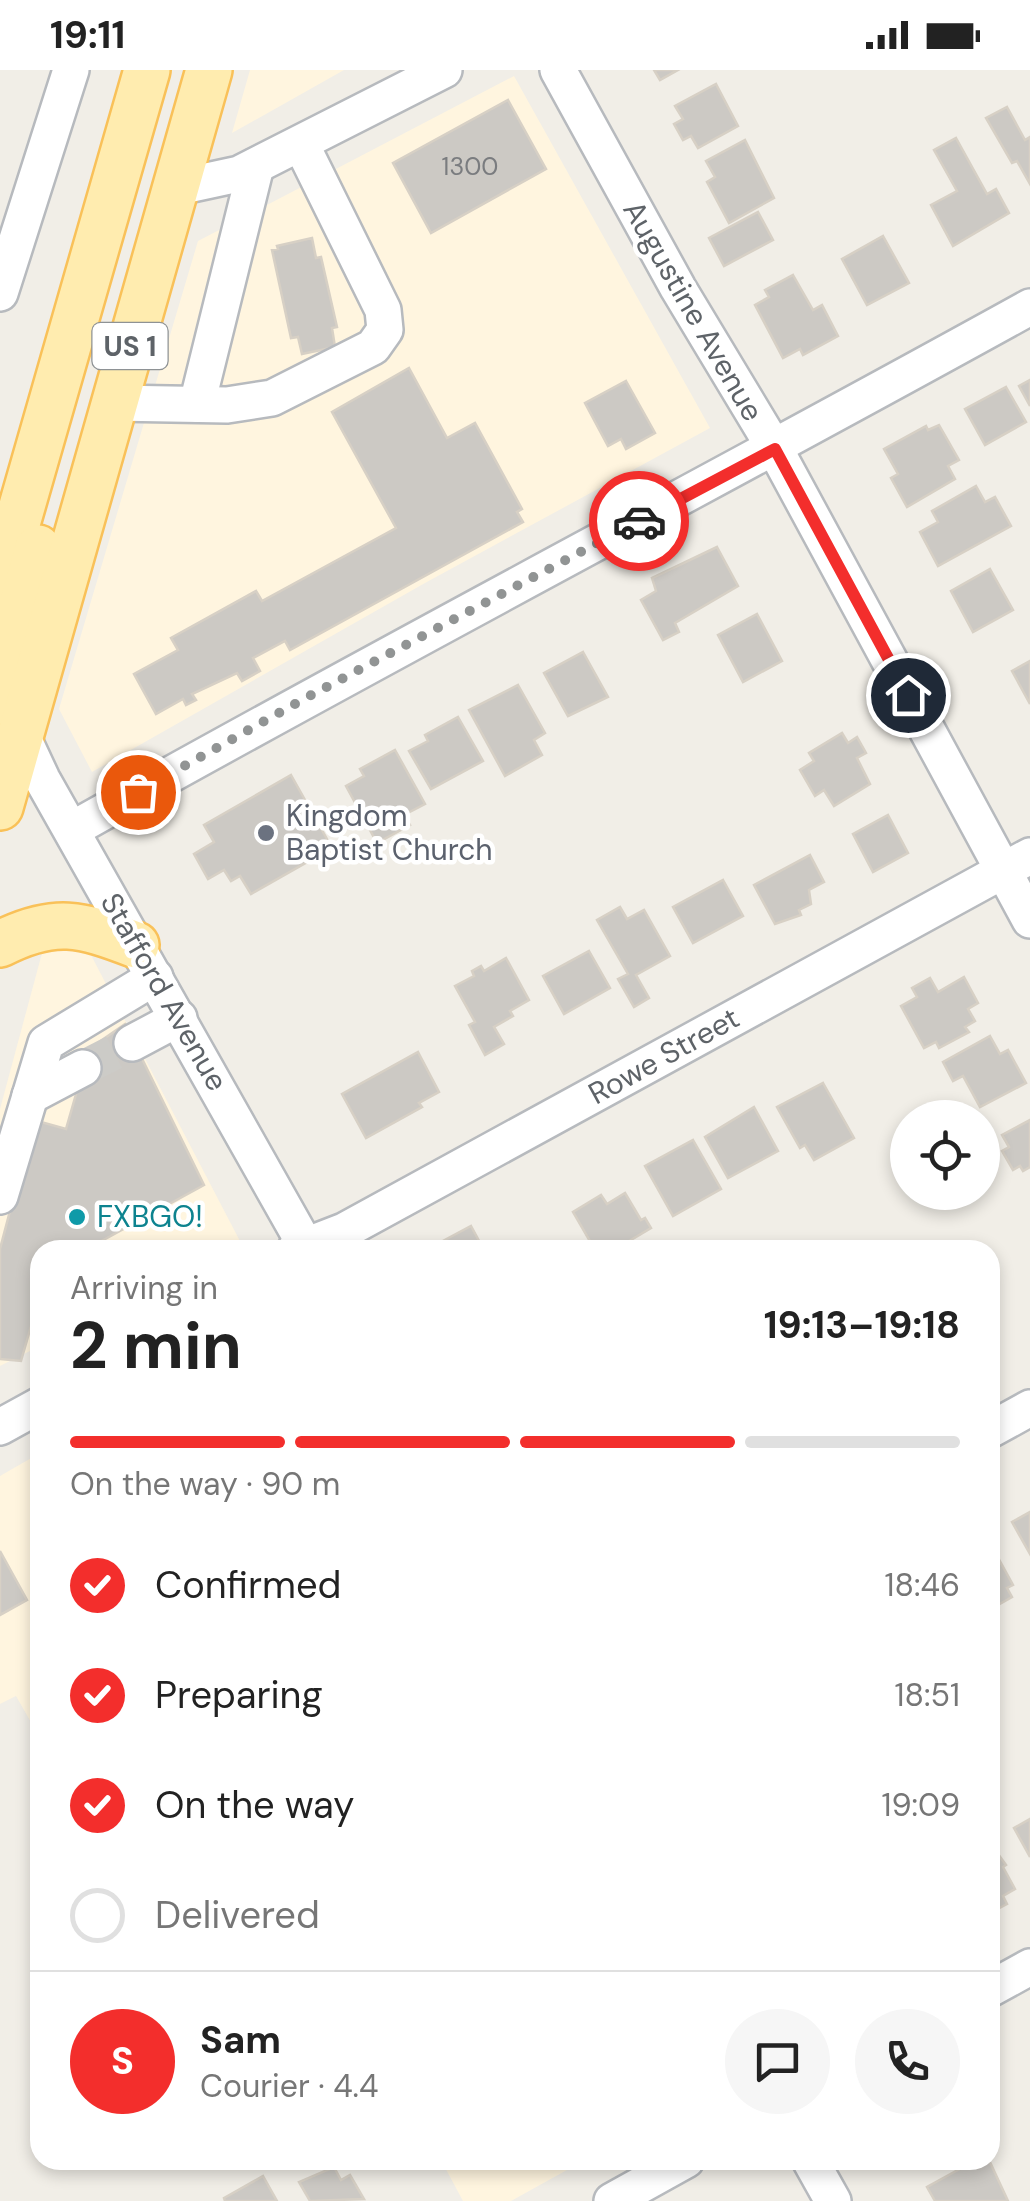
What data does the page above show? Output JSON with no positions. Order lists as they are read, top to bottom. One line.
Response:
{"streets":{"main road":["US 1"],"street":["Augustine Avenue","Stafford Avenue","Rowe Street"]},"crossings":[["Augustine Avenue","Rowe Street"],["US 1","Stafford Avenue"]],"places":["Kingdom Baptist Church","FXBGO!"],"house_numbers":["1300"],"page":{"status":"19:11","heading":["2 min","Arriving in","19:13–19:18"],"panel":["Sam","Courier · 4.4"],"bar":"On the way · 90 m","list":[["Confirmed","18:46"],["Preparing","18:51"],["On the way","19:09"],"Delivered"],"round":"S"}}
